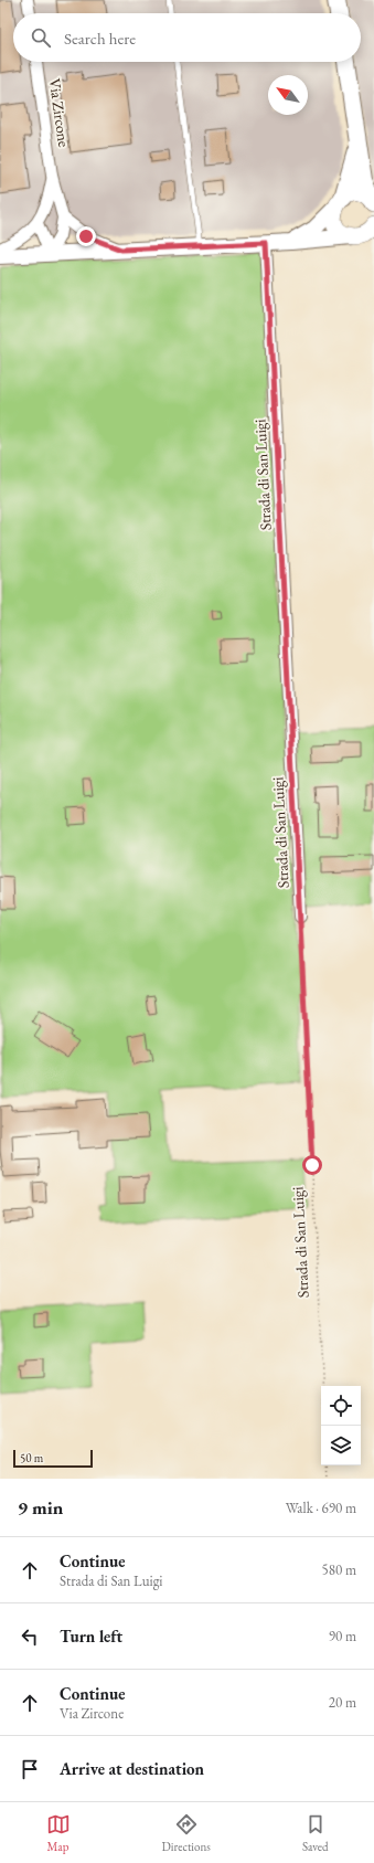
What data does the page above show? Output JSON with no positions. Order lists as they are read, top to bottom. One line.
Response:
{"streets":{"street":["Via Zircone","Strada di San Luigi"]},"scale_bar":"50 m","north":"top left","page":{"search":"Search here","scale":"50 m","heading":["9 min","Walk · 690 m"],"list":[["Continue","Strada di San Luigi","580 m"],["Turn left","90 m"],["Continue","Via Zircone","20 m"],"Arrive at destination"],"nav":["Map","Directions","Saved"]}}
